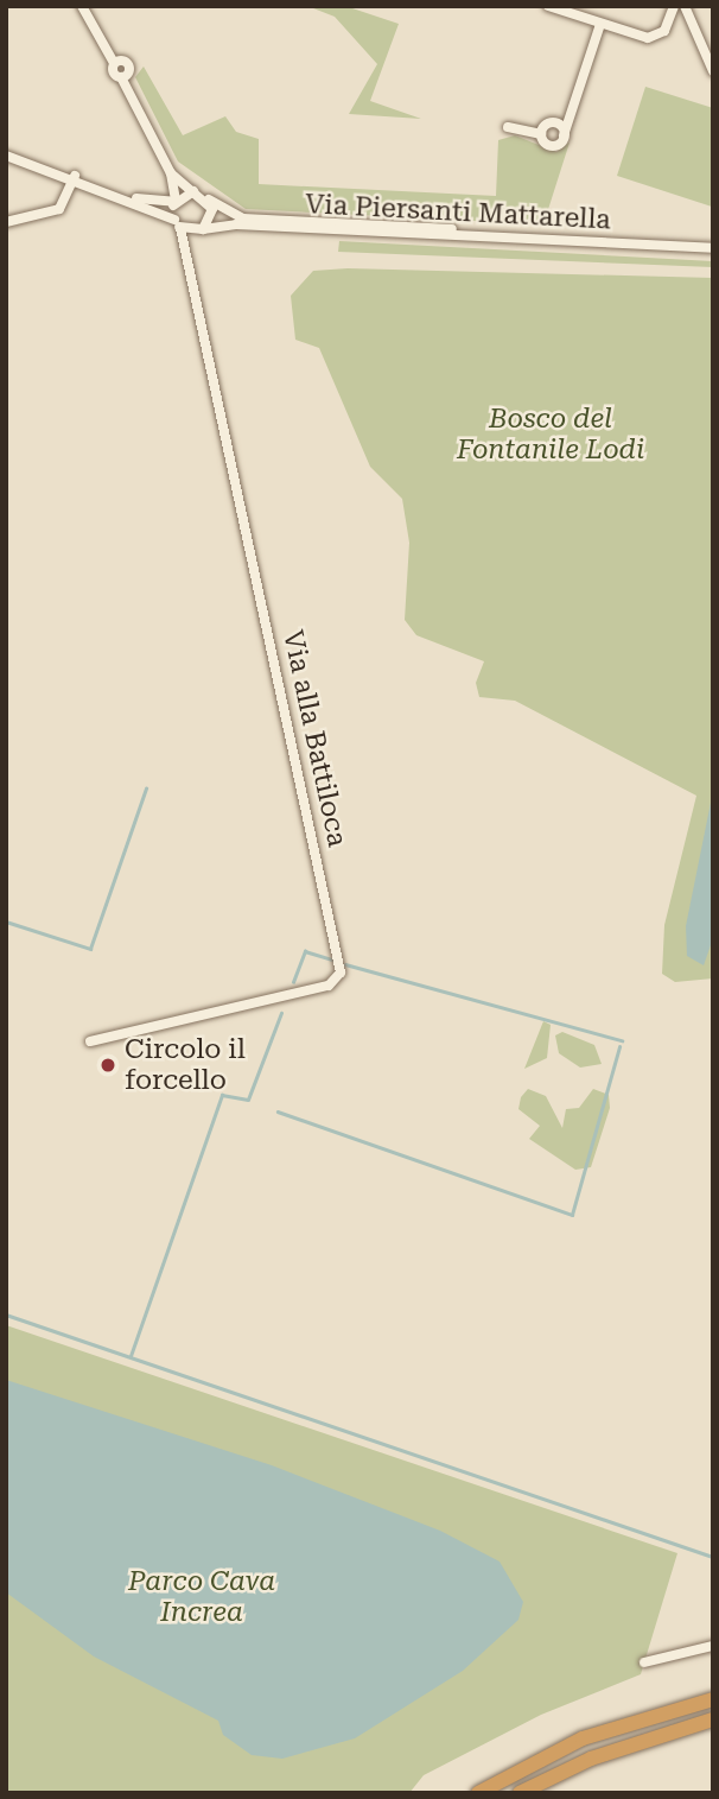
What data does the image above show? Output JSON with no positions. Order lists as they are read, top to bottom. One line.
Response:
{"streets":{"street":["Via Piersanti Mattarella","Via alla Battiloca"]},"crossings":[["Via Piersanti Mattarella","Via alla Battiloca"]],"parks":["Bosco del Fontanile Lodi","Parco Cava Increa"],"places":["Circolo il forcello"]}
